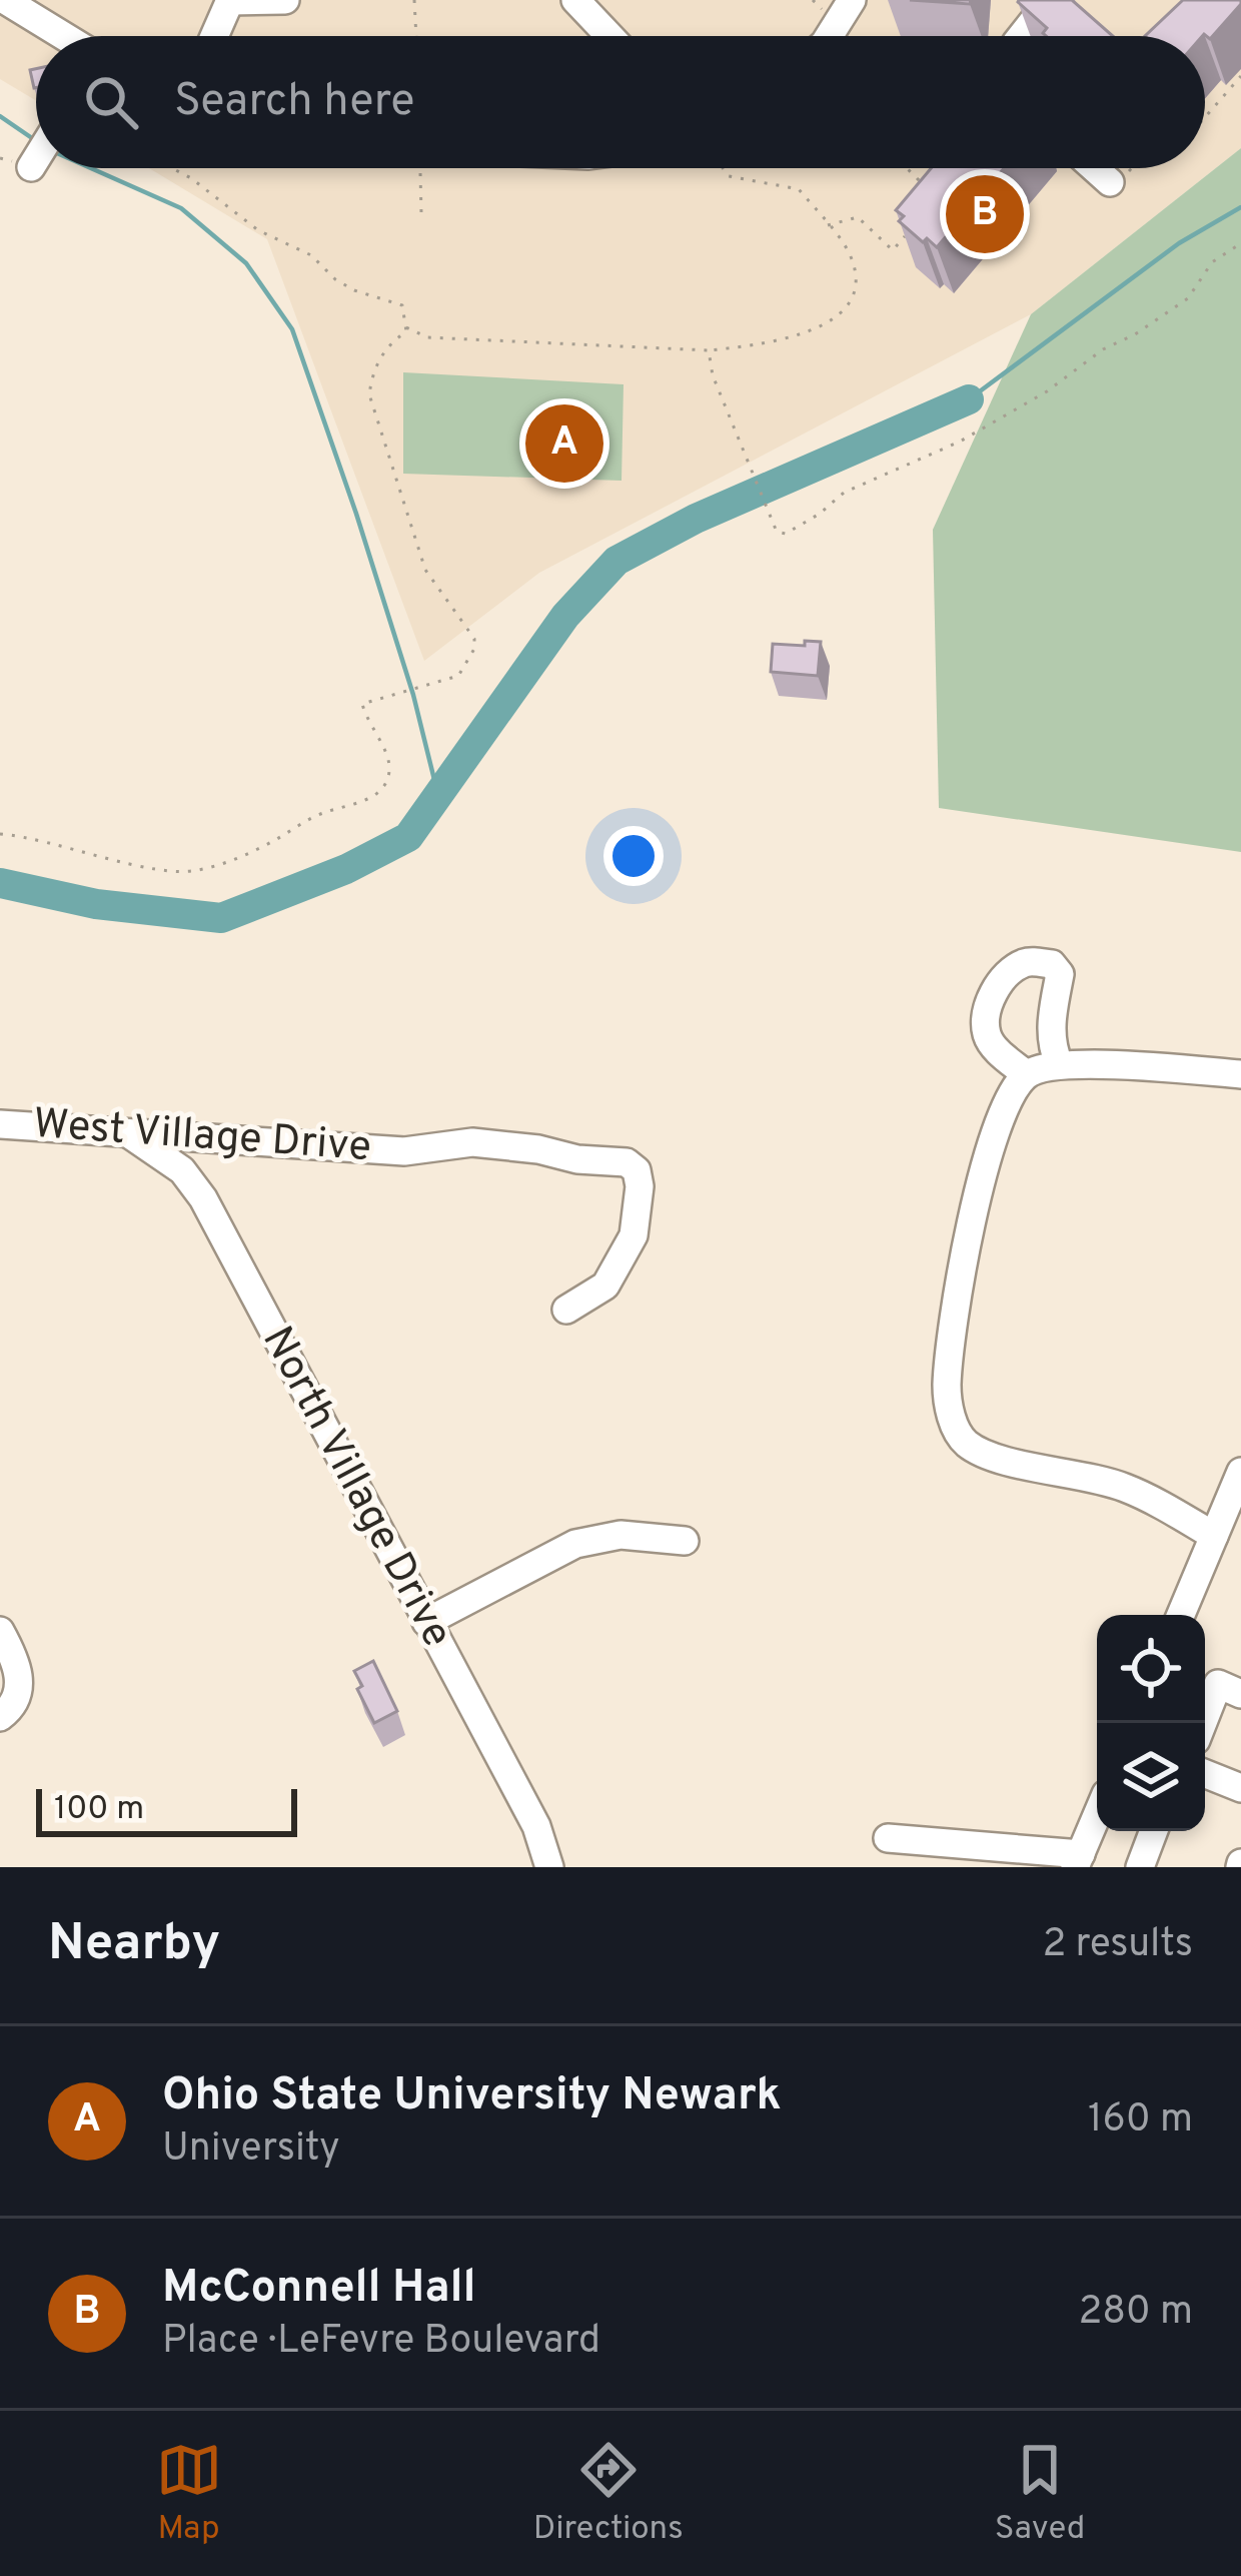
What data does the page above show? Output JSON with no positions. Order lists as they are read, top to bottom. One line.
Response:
{"streets":{"street":["West Village Drive","North Village Drive"]},"crossings":[["West Village Drive","North Village Drive"]],"scale_bar":"100 m","page":{"search":"Search here","pins":["B","A"],"scale":"100 m","heading":["Nearby","2 results"],"list":[{"mark":"A","name":"Ohio State University Newark","note":"University","value":"160 m"},{"mark":"B","name":"McConnell Hall","note":"Place · LeFevre Boulevard","value":"280 m"}],"nav":["Map","Directions","Saved"]}}
